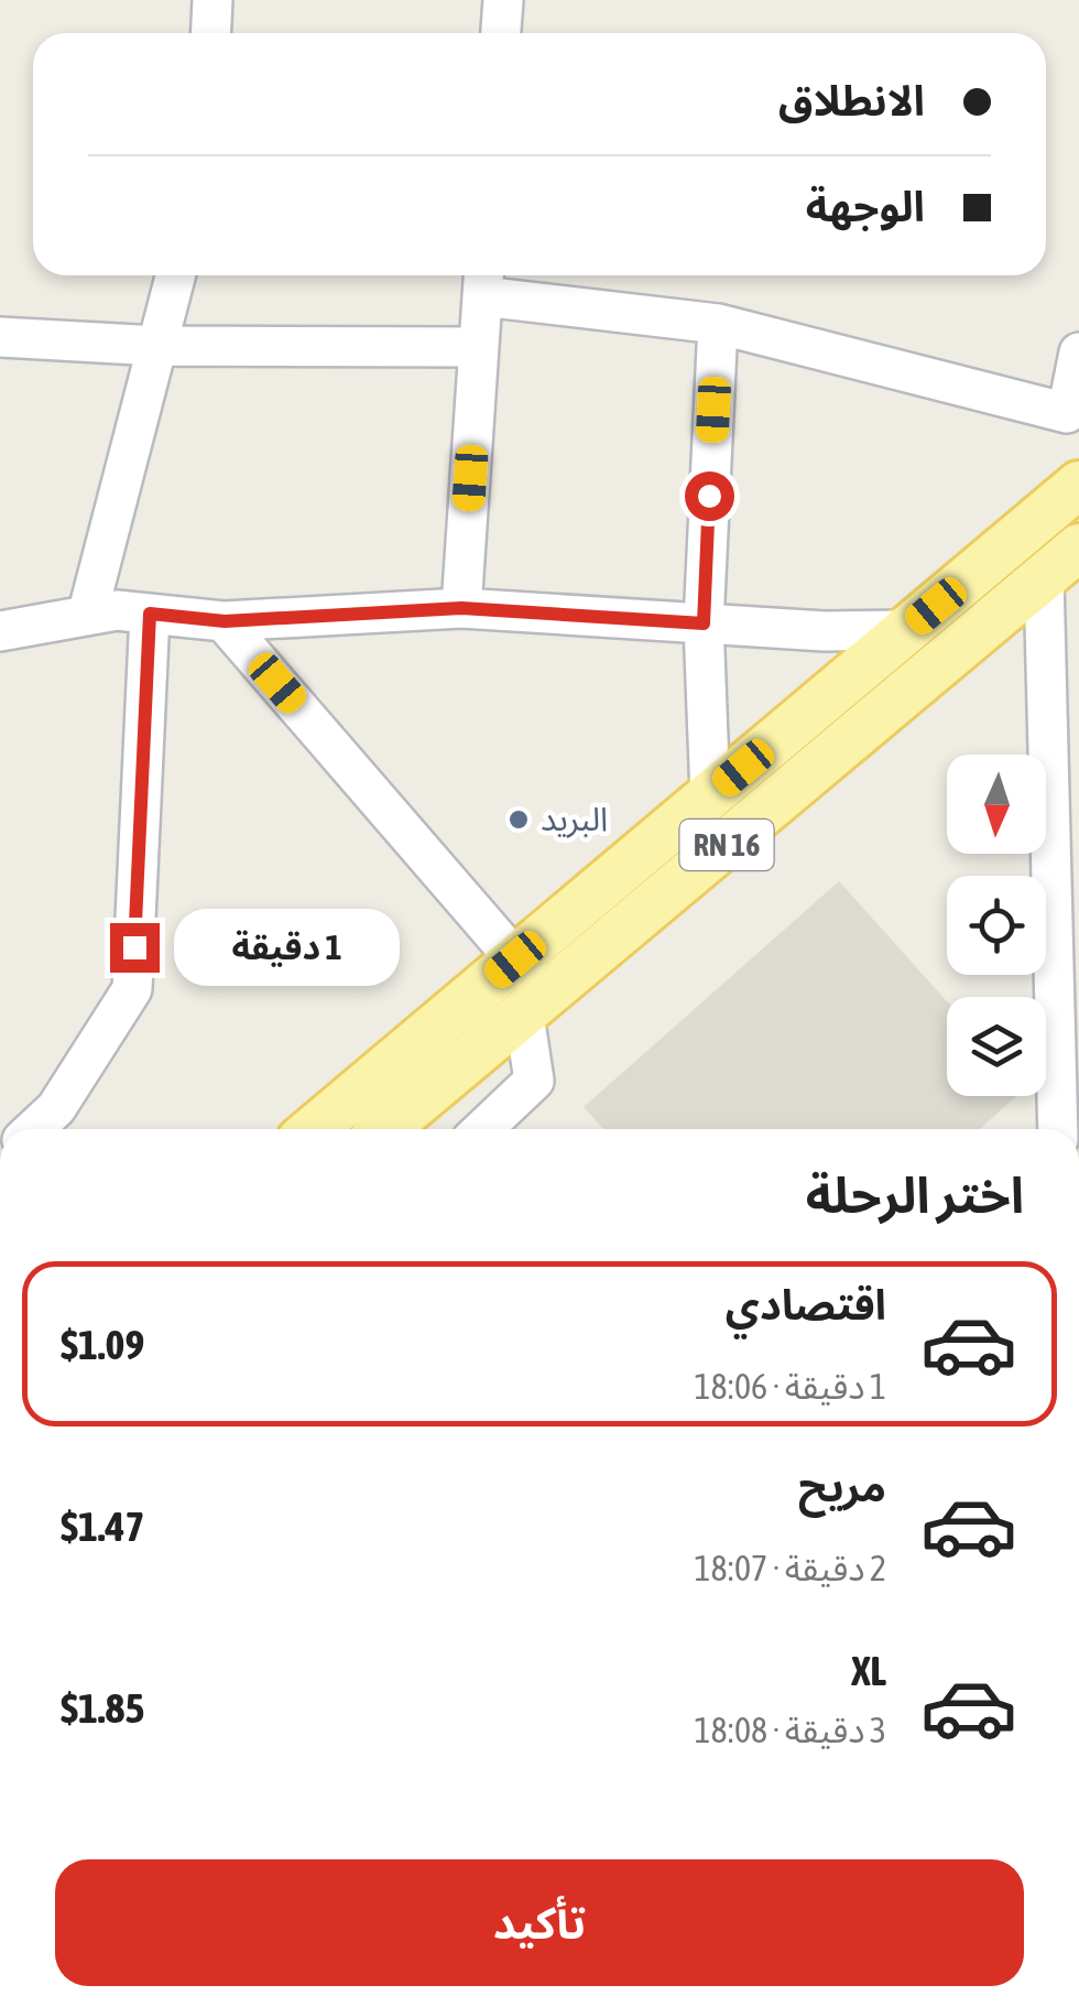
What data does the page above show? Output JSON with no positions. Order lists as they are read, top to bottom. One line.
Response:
{"streets":{"main road":["RN 16"]},"places":["البريد"],"north":"bottom","page":{"banner":["الانطلاق","الوجهة"],"bubble":"1 دقيقة","heading":"اختر الرحلة","list":[{"name":"اقتصادي","note":"1 دقيقة · 18:06","value":"$1.09"},{"name":"مريح","note":"2 دقيقة · 18:07","value":"$1.47"},{"name":"XL","note":"3 دقيقة · 18:08","value":"$1.85"}],"buttons":"تأكيد"}}
